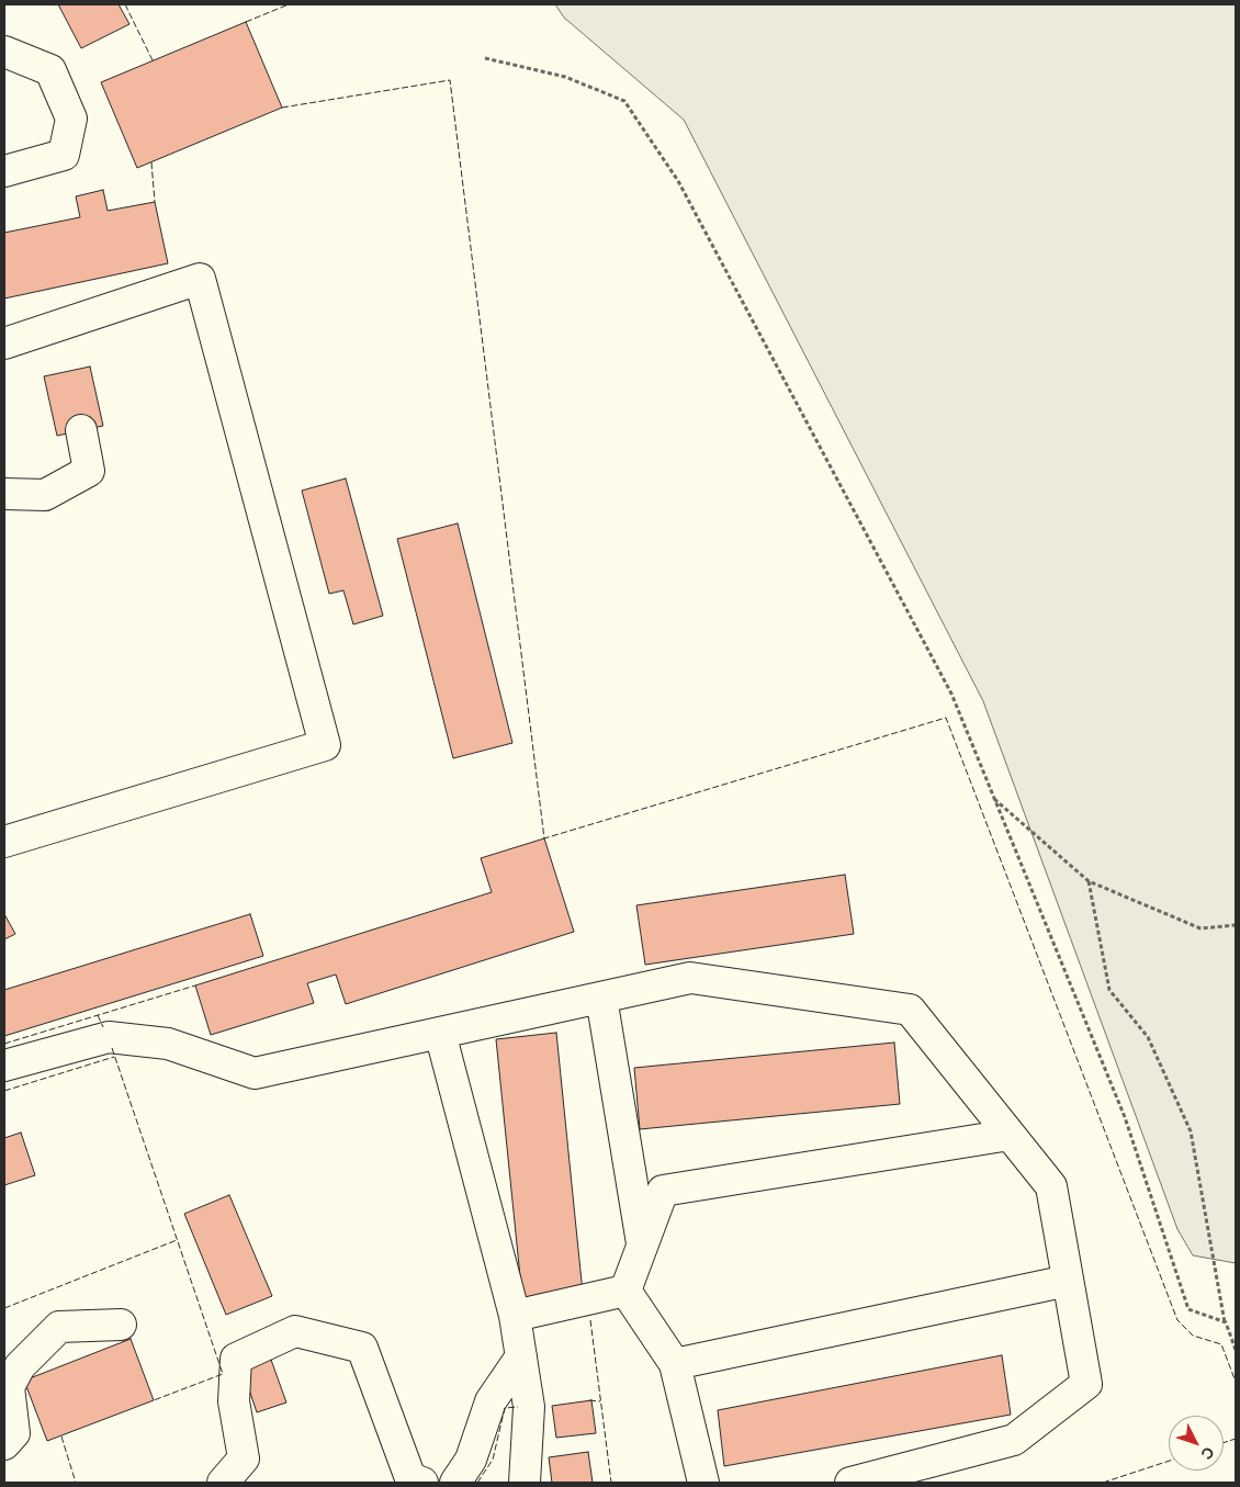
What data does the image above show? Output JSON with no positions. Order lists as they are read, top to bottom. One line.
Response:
{"north":"bottom right"}
